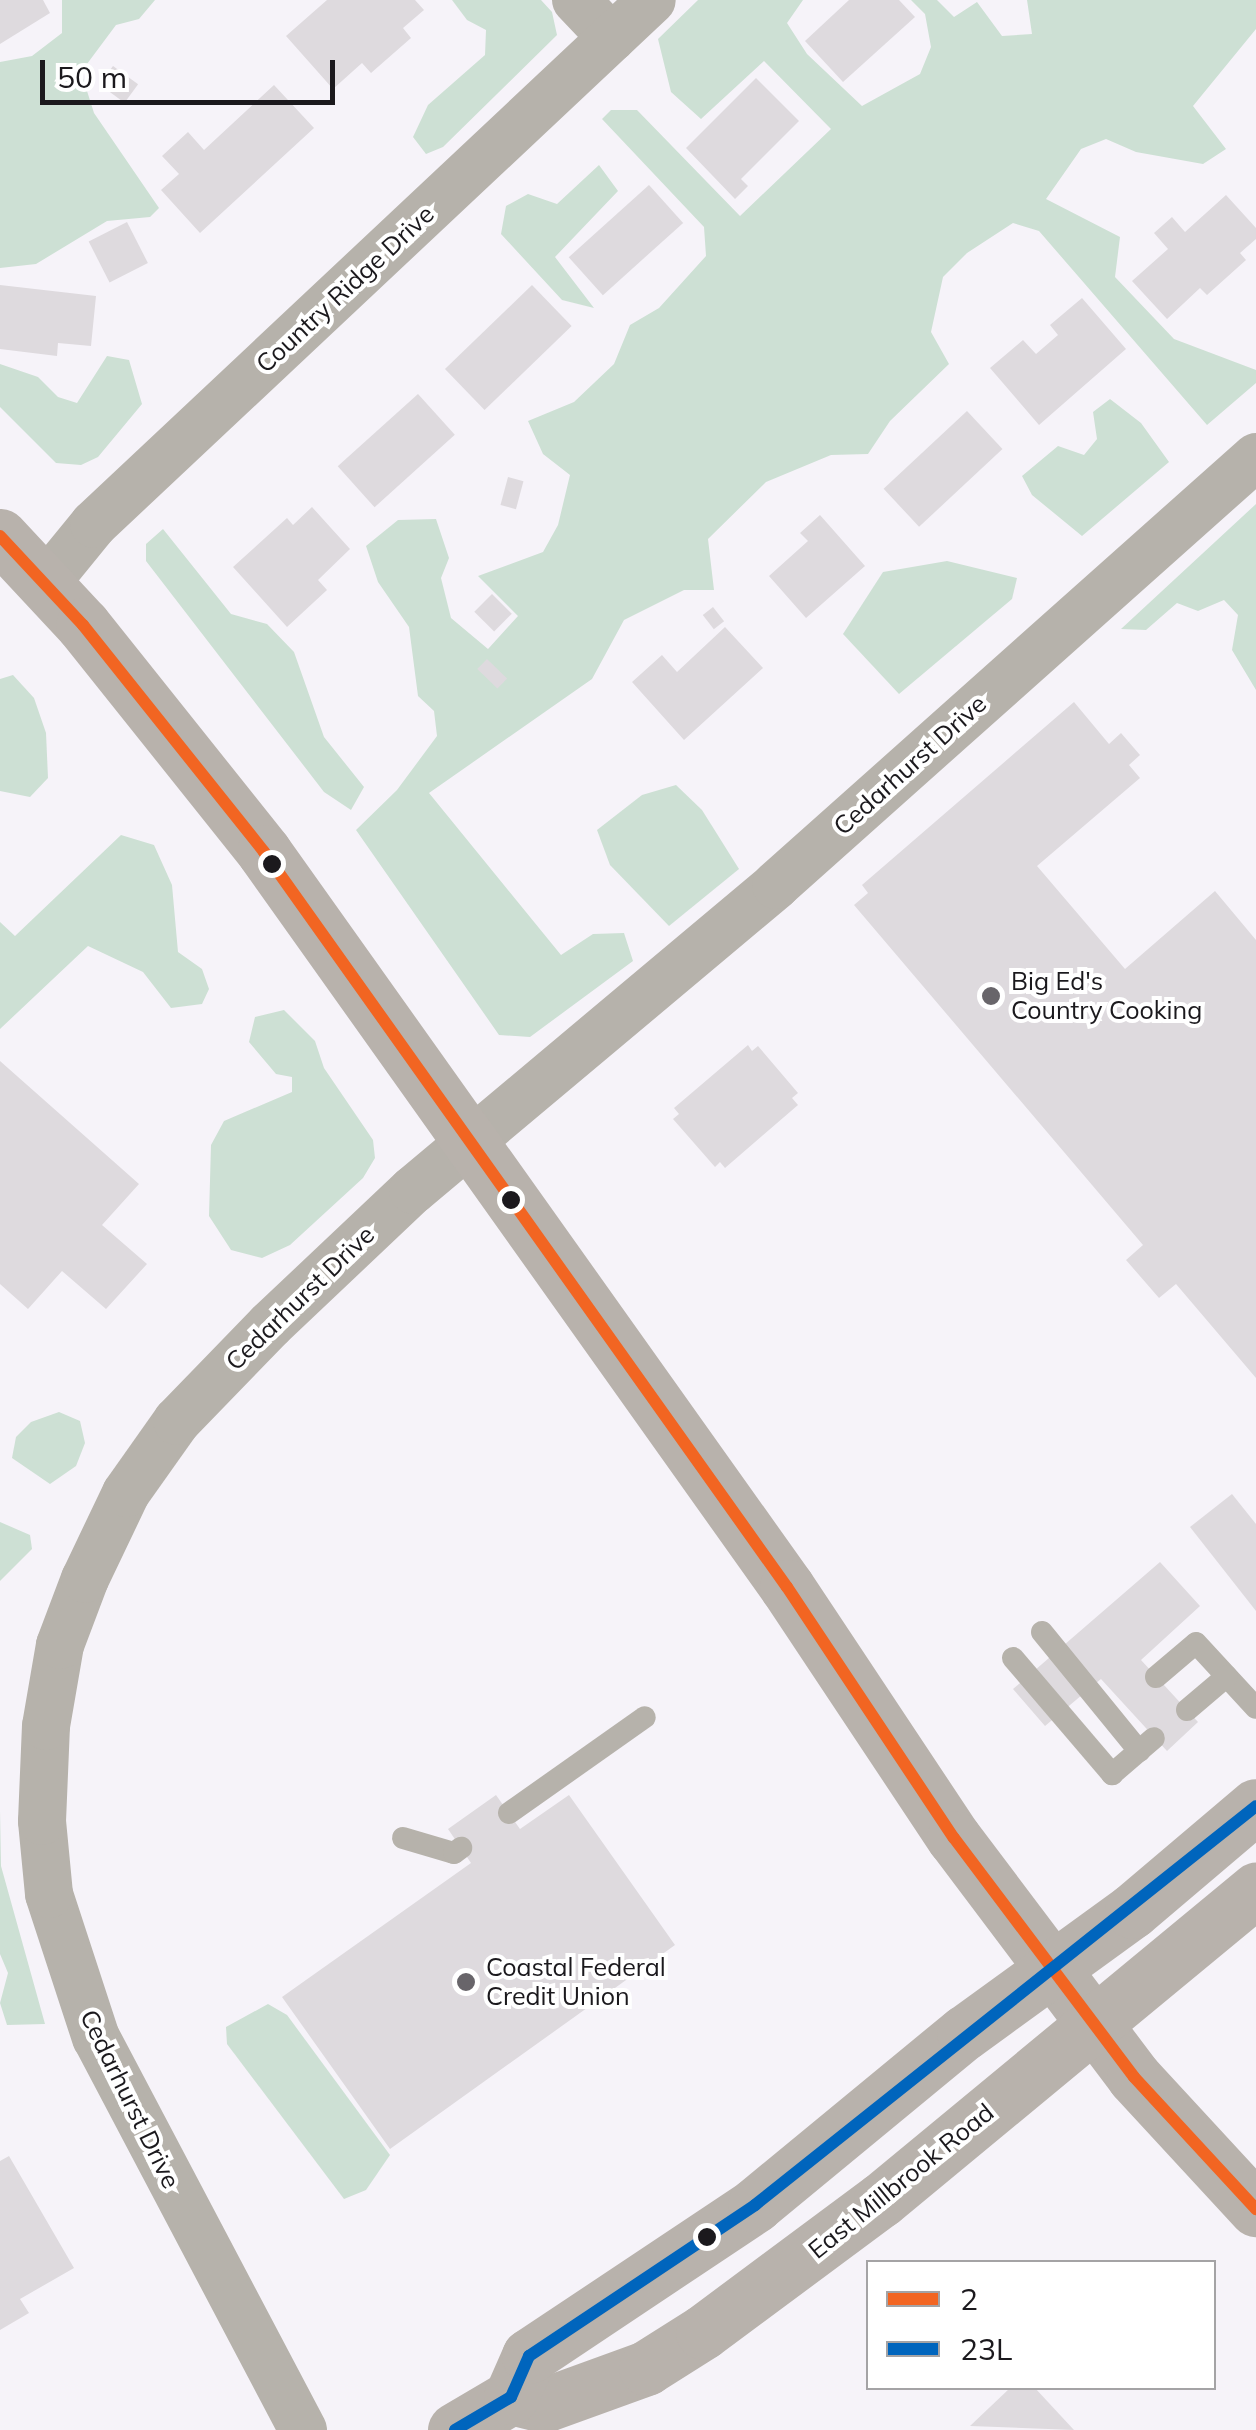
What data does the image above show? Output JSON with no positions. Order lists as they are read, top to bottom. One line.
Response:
{"streets":{"main road":["East Millbrook Road"],"street":["Country Ridge Drive","Cedarhurst Drive"]},"places":["Big Ed's Country Cooking","Coastal Federal Credit Union"],"lines":["transit line 2","transit line 23L"],"legend":["2","23L"],"scale_bar":"50 m"}
